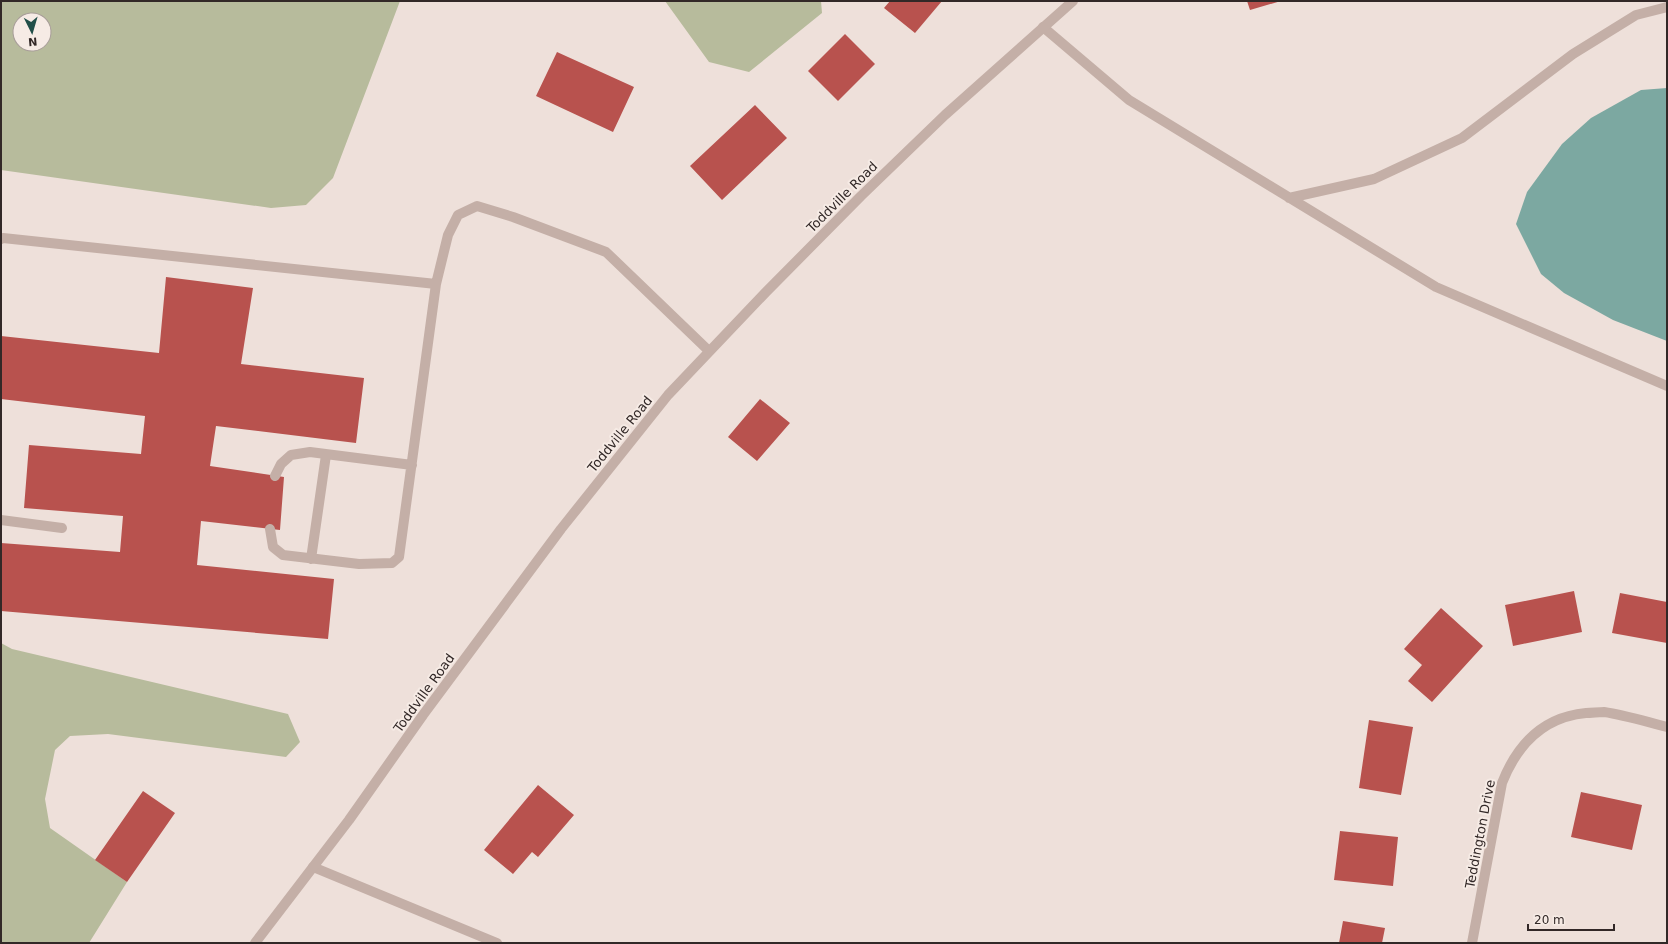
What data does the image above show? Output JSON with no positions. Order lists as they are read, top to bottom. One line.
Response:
{"streets":{"street":["Toddville Road","Teddington Drive"]},"scale_bar":"20 m","north":"bottom"}
